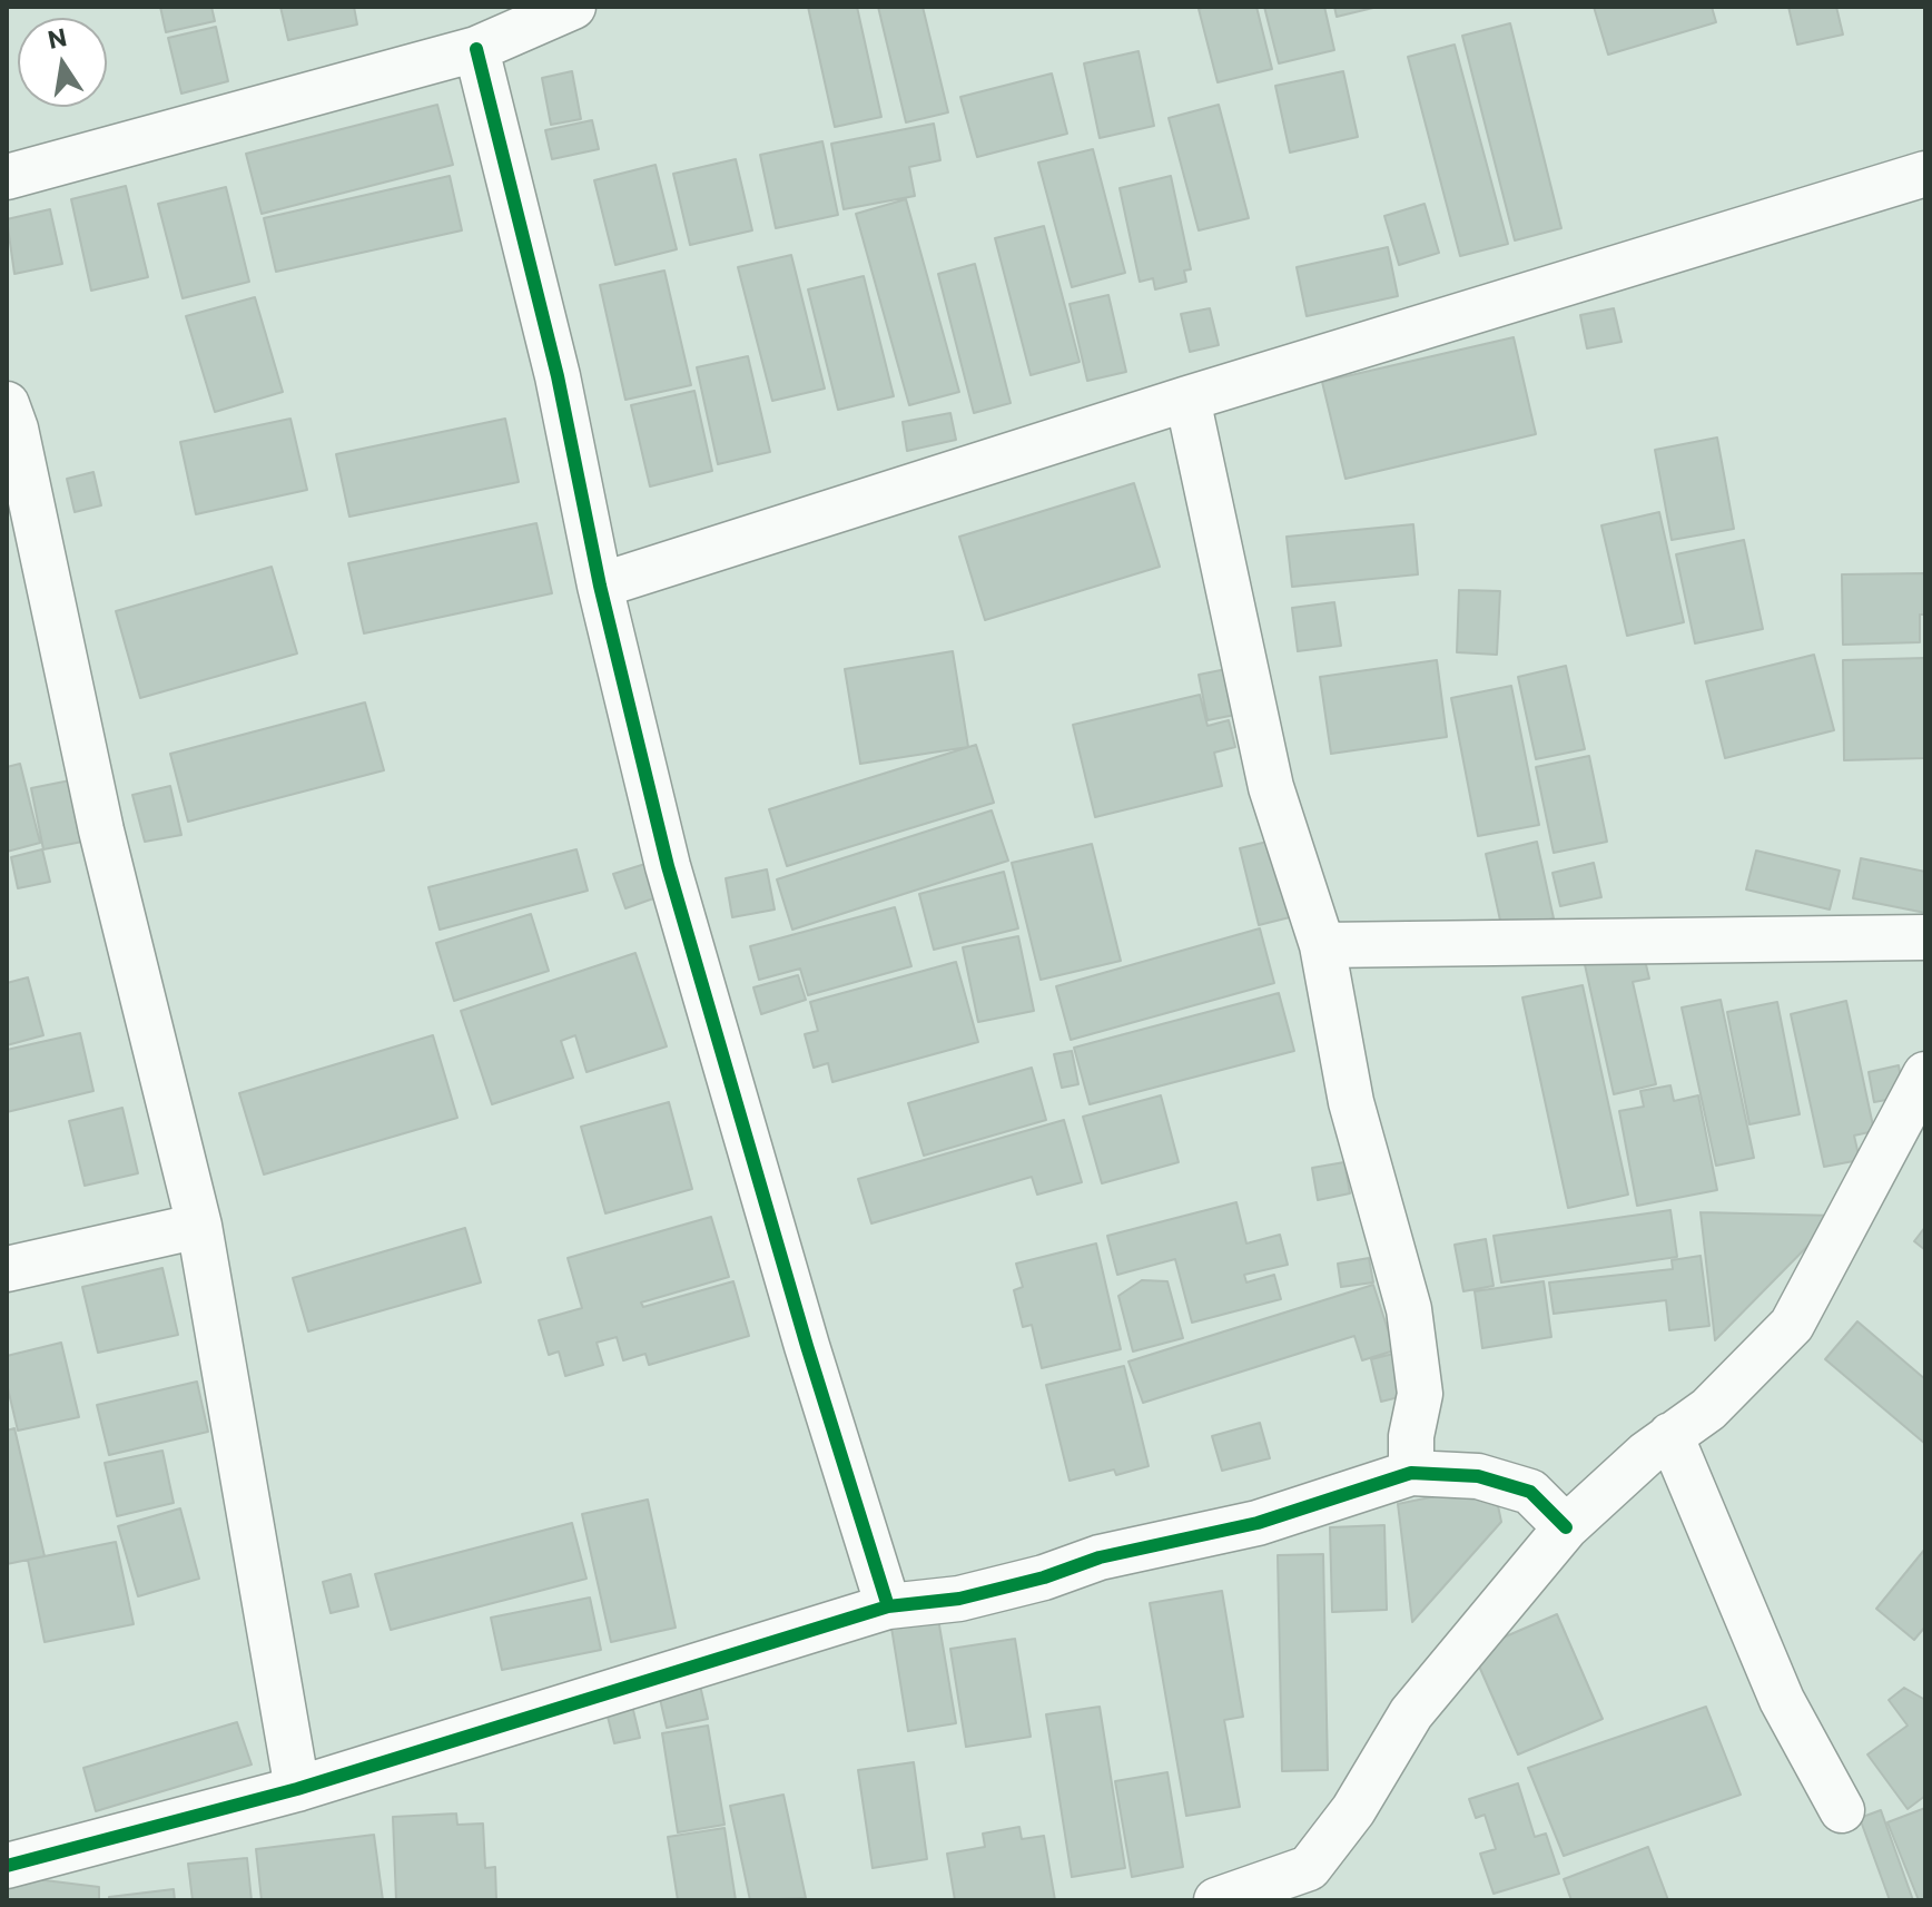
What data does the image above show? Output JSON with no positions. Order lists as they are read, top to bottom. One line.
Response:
{"north":"top"}
